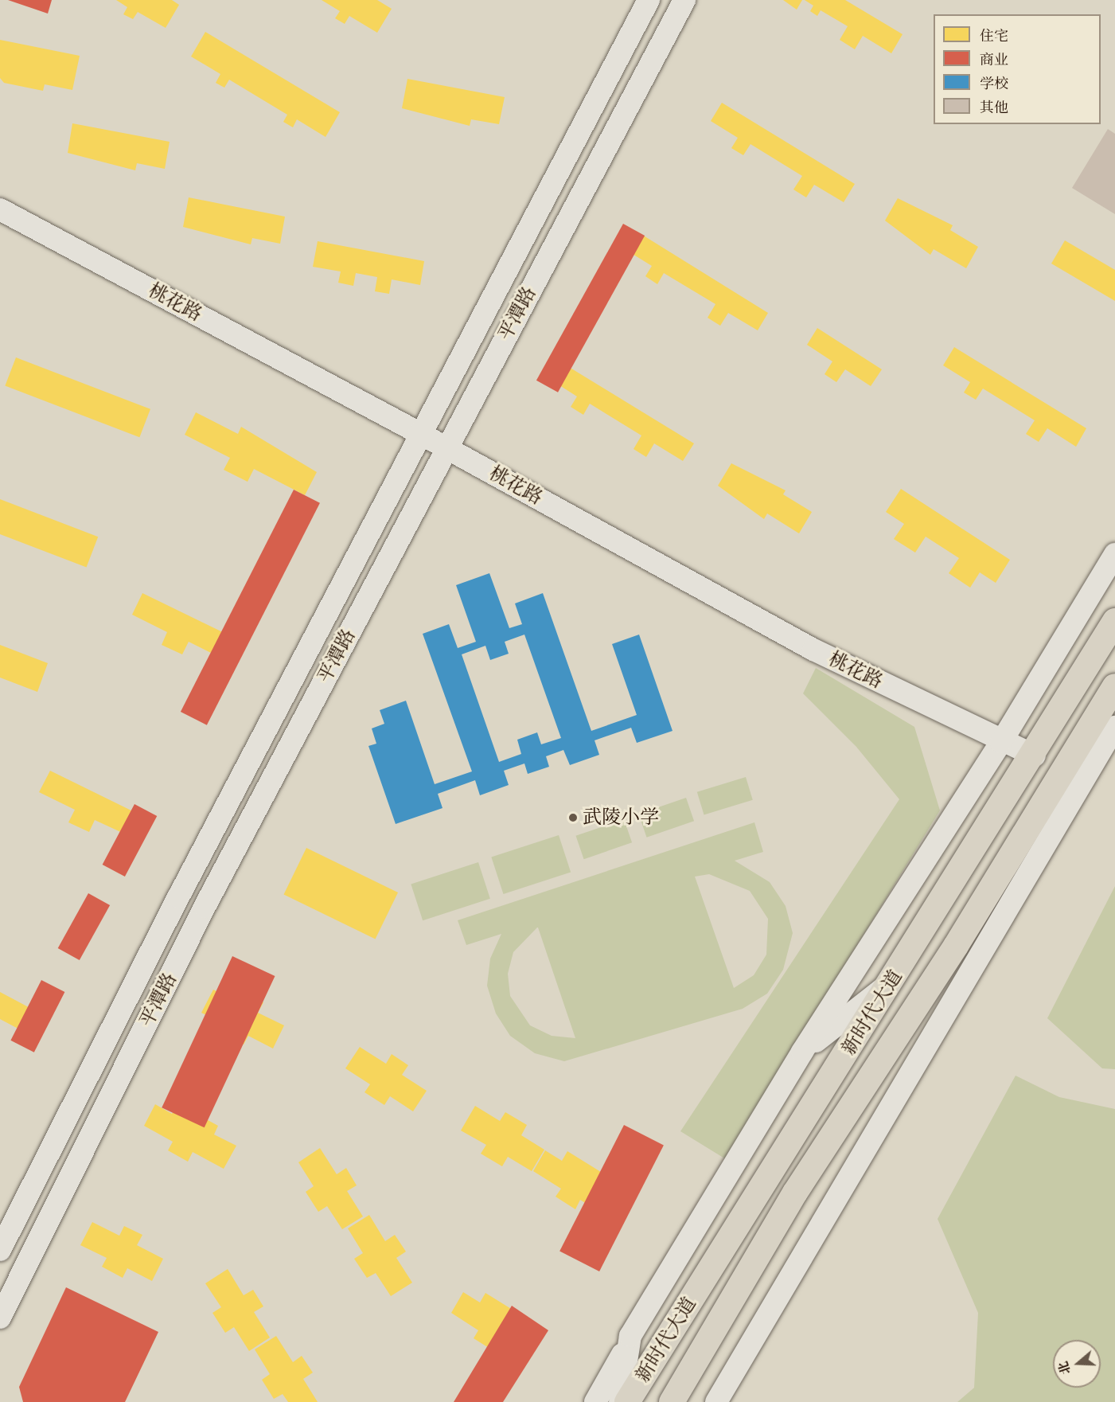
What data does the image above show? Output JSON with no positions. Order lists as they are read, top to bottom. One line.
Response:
{"streets":{"main road":["新时代大道"],"street":["桃花路","平潭路"]},"crossings":[["桃花路","平潭路"],["桃花路","新时代大道"]],"places":["武陵小学"],"legend":["住宅","商业","学校","其他"],"north":"left"}
